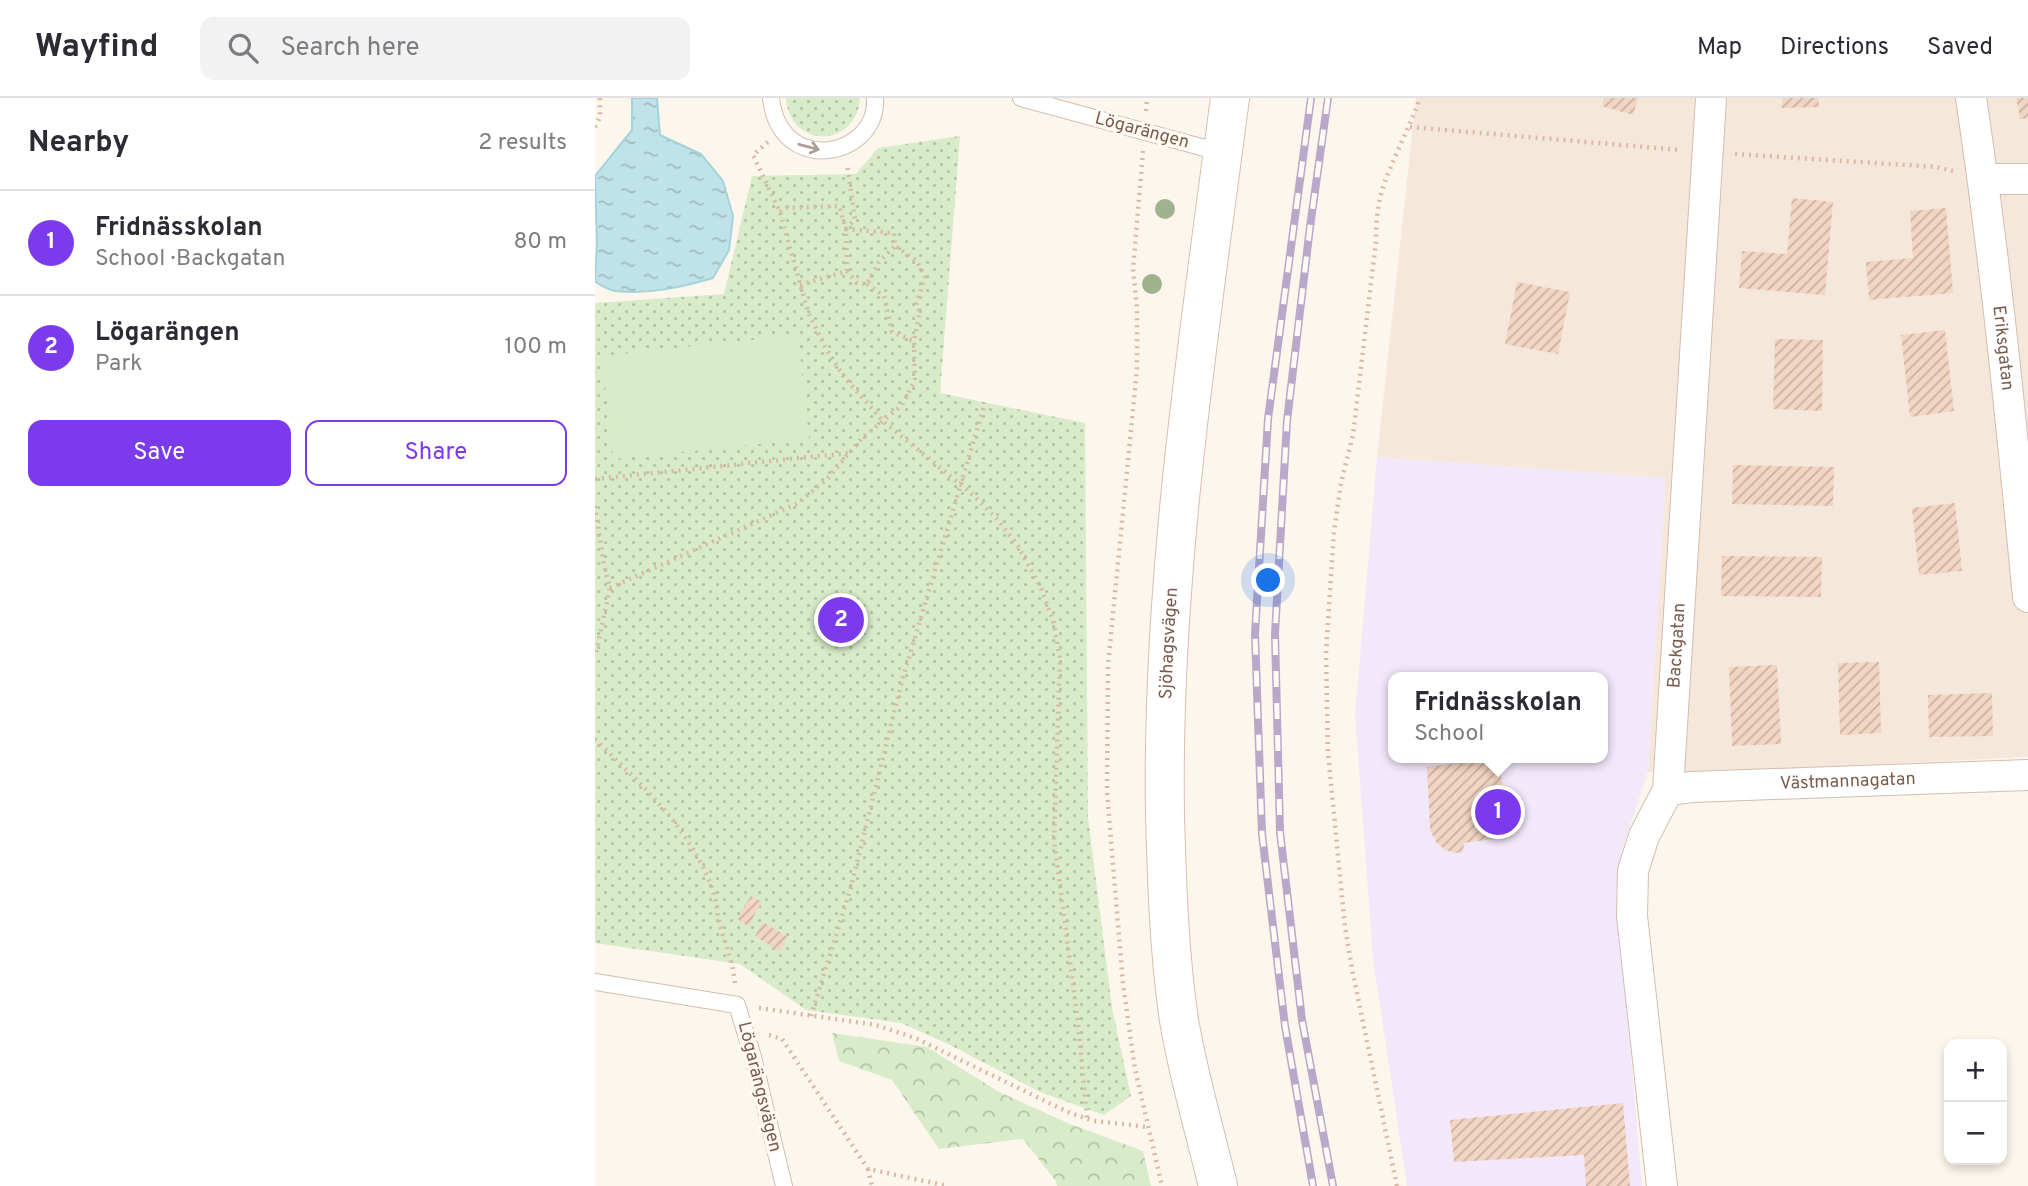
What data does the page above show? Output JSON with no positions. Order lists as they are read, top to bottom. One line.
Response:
{"streets":{"main road":["Sjöhagsvägen"],"street":["Eriksgatan","Backgatan","Västmannagatan"],"lane":["Lögarängen","Lögarängsvägen"]},"crossings":[["Lögarängen","Sjöhagsvägen"],["Backgatan","Västmannagatan"]],"page":{"header":"Wayfind","search":"Search here","nav":["Map","Directions","Saved"],"heading":["Nearby","2 results"],"list":[{"mark":"1","name":"Fridnässkolan","note":"School · Backgatan","value":"80 m"},{"mark":"2","name":"Lögarängen","note":"Park","value":"100 m"}],"buttons":["Save","Share"],"pins":["2","1"],"popup":["Fridnässkolan","School"],"map_buttons":["+","−"]}}
